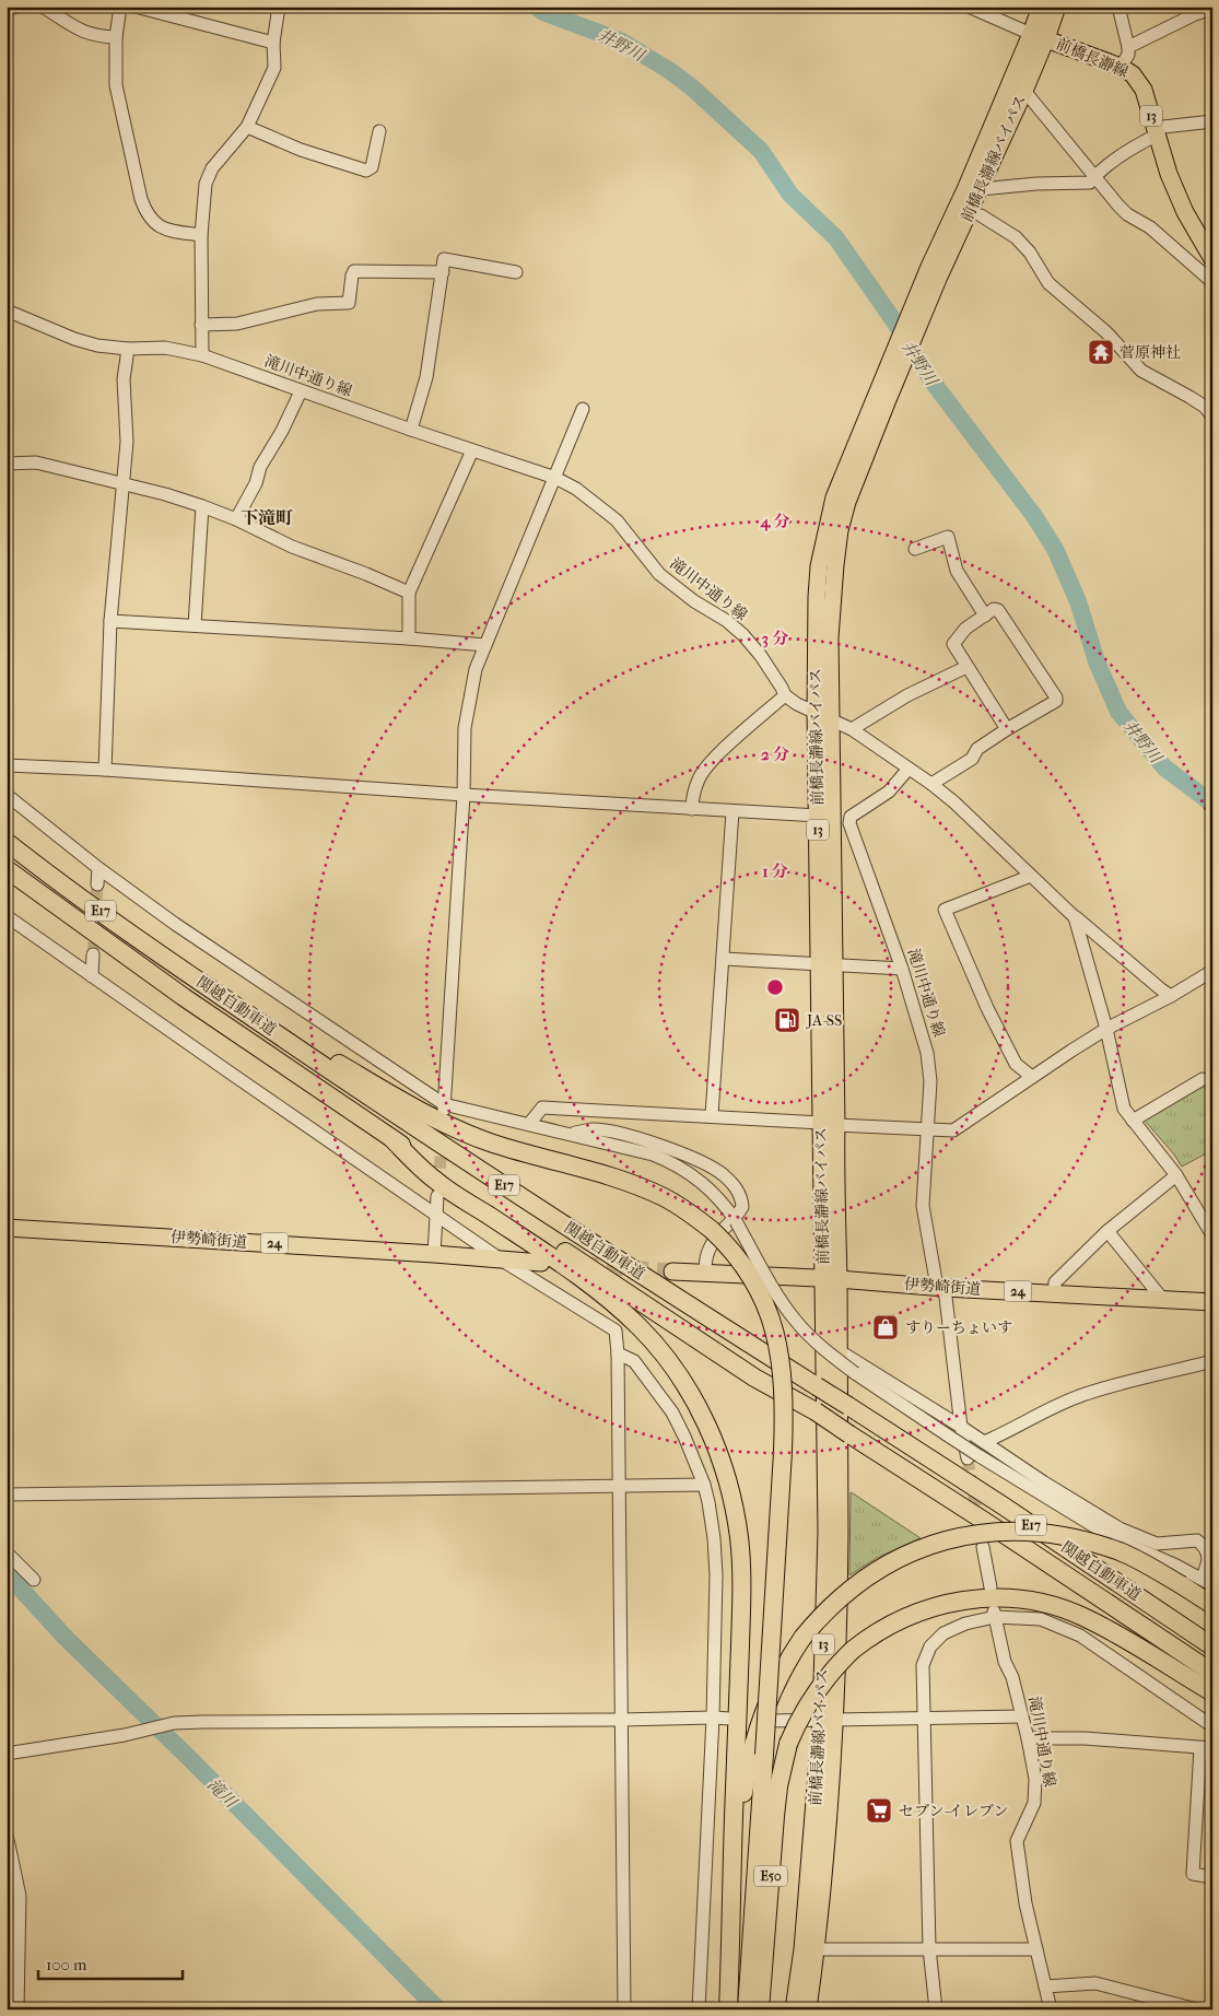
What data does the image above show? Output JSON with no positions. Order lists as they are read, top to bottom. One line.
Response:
{"streets":{"highway":["E17","関越自動車道","E50"],"main road":["前橋長瀞線","13","前橋長瀞線バイパス","伊勢崎街道","24"],"street":["滝川中通り線"]},"crossings":[["前橋長瀞線","13"],["前橋長瀞線","前橋長瀞線バイパス"],["13","前橋長瀞線バイパス"],["前橋長瀞線バイパス","伊勢崎街道"],["滝川中通り線","伊勢崎街道"]],"districts":["下滝町"],"water":["井野川","滝川"],"places":{"temple":["菅原神社"],"fuel station":["JA-SS"],"shop":["すりーちょいす"],"supermarket":["セブン-イレブン"]},"scale_bar":"100 m","rings":["4 分","3 分","2 分","1 分"]}
